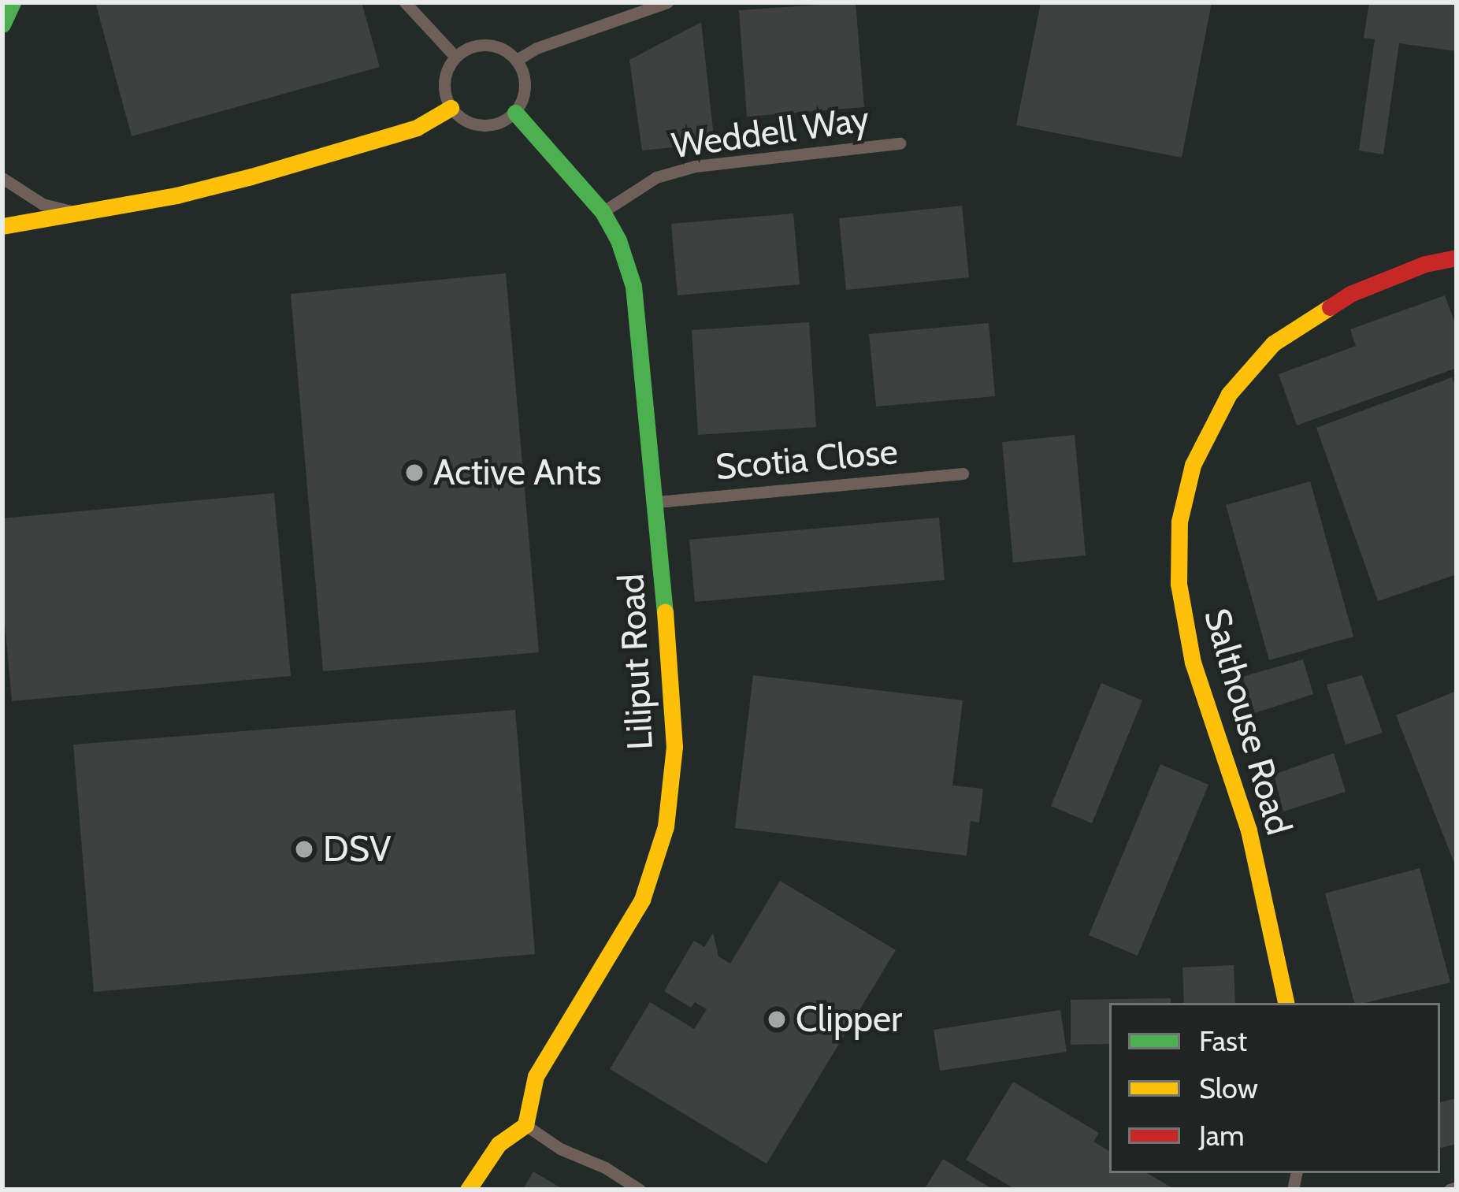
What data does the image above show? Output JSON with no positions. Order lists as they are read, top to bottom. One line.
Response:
{"streets":{"main road":["Liliput Road","Salthouse Road"],"street":["Weddell Way","Scotia Close"]},"crossings":[["Weddell Way","Liliput Road"],["Scotia Close","Liliput Road"]],"places":["Active Ants","DSV","Clipper"],"legend":["Fast","Slow","Jam"]}
